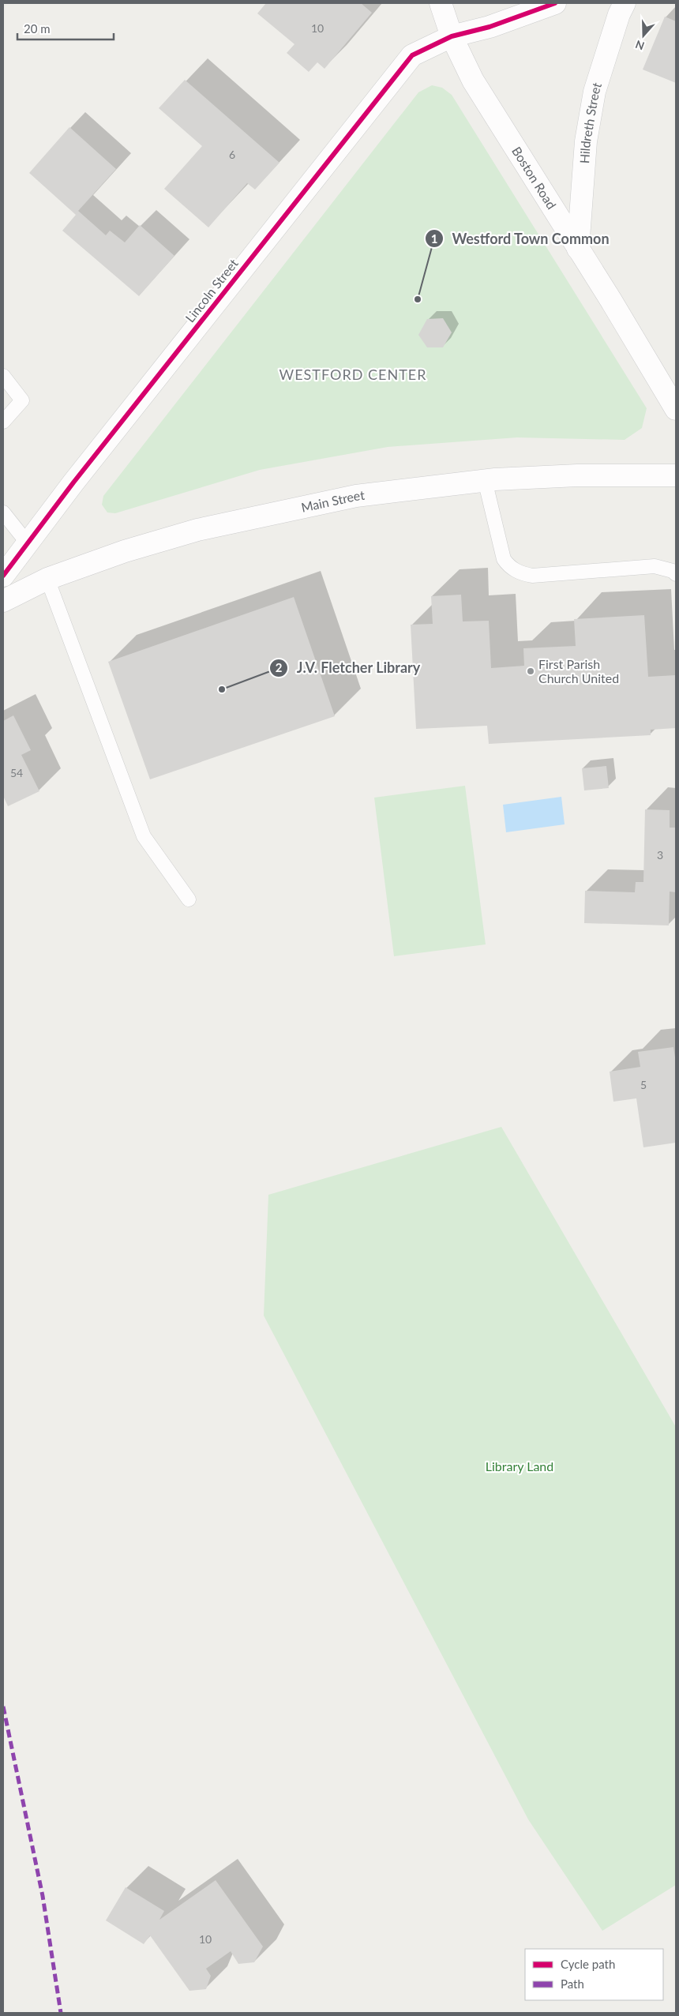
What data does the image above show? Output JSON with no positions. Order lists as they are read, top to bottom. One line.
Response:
{"streets":{"main road":["Hildreth Street","Boston Road","Lincoln Street","Main Street"]},"crossings":[["Hildreth Street","Boston Road"],["Boston Road","Lincoln Street"]],"districts":["WESTFORD CENTER"],"parks":["Library Land"],"places":["Westford Town Common","First Parish Church United","J.V. Fletcher Library"],"house_numbers":["10","6","54","3","5","10"],"legend":["Cycle path","Path"],"scale_bar":"20 m","north":"bottom"}
